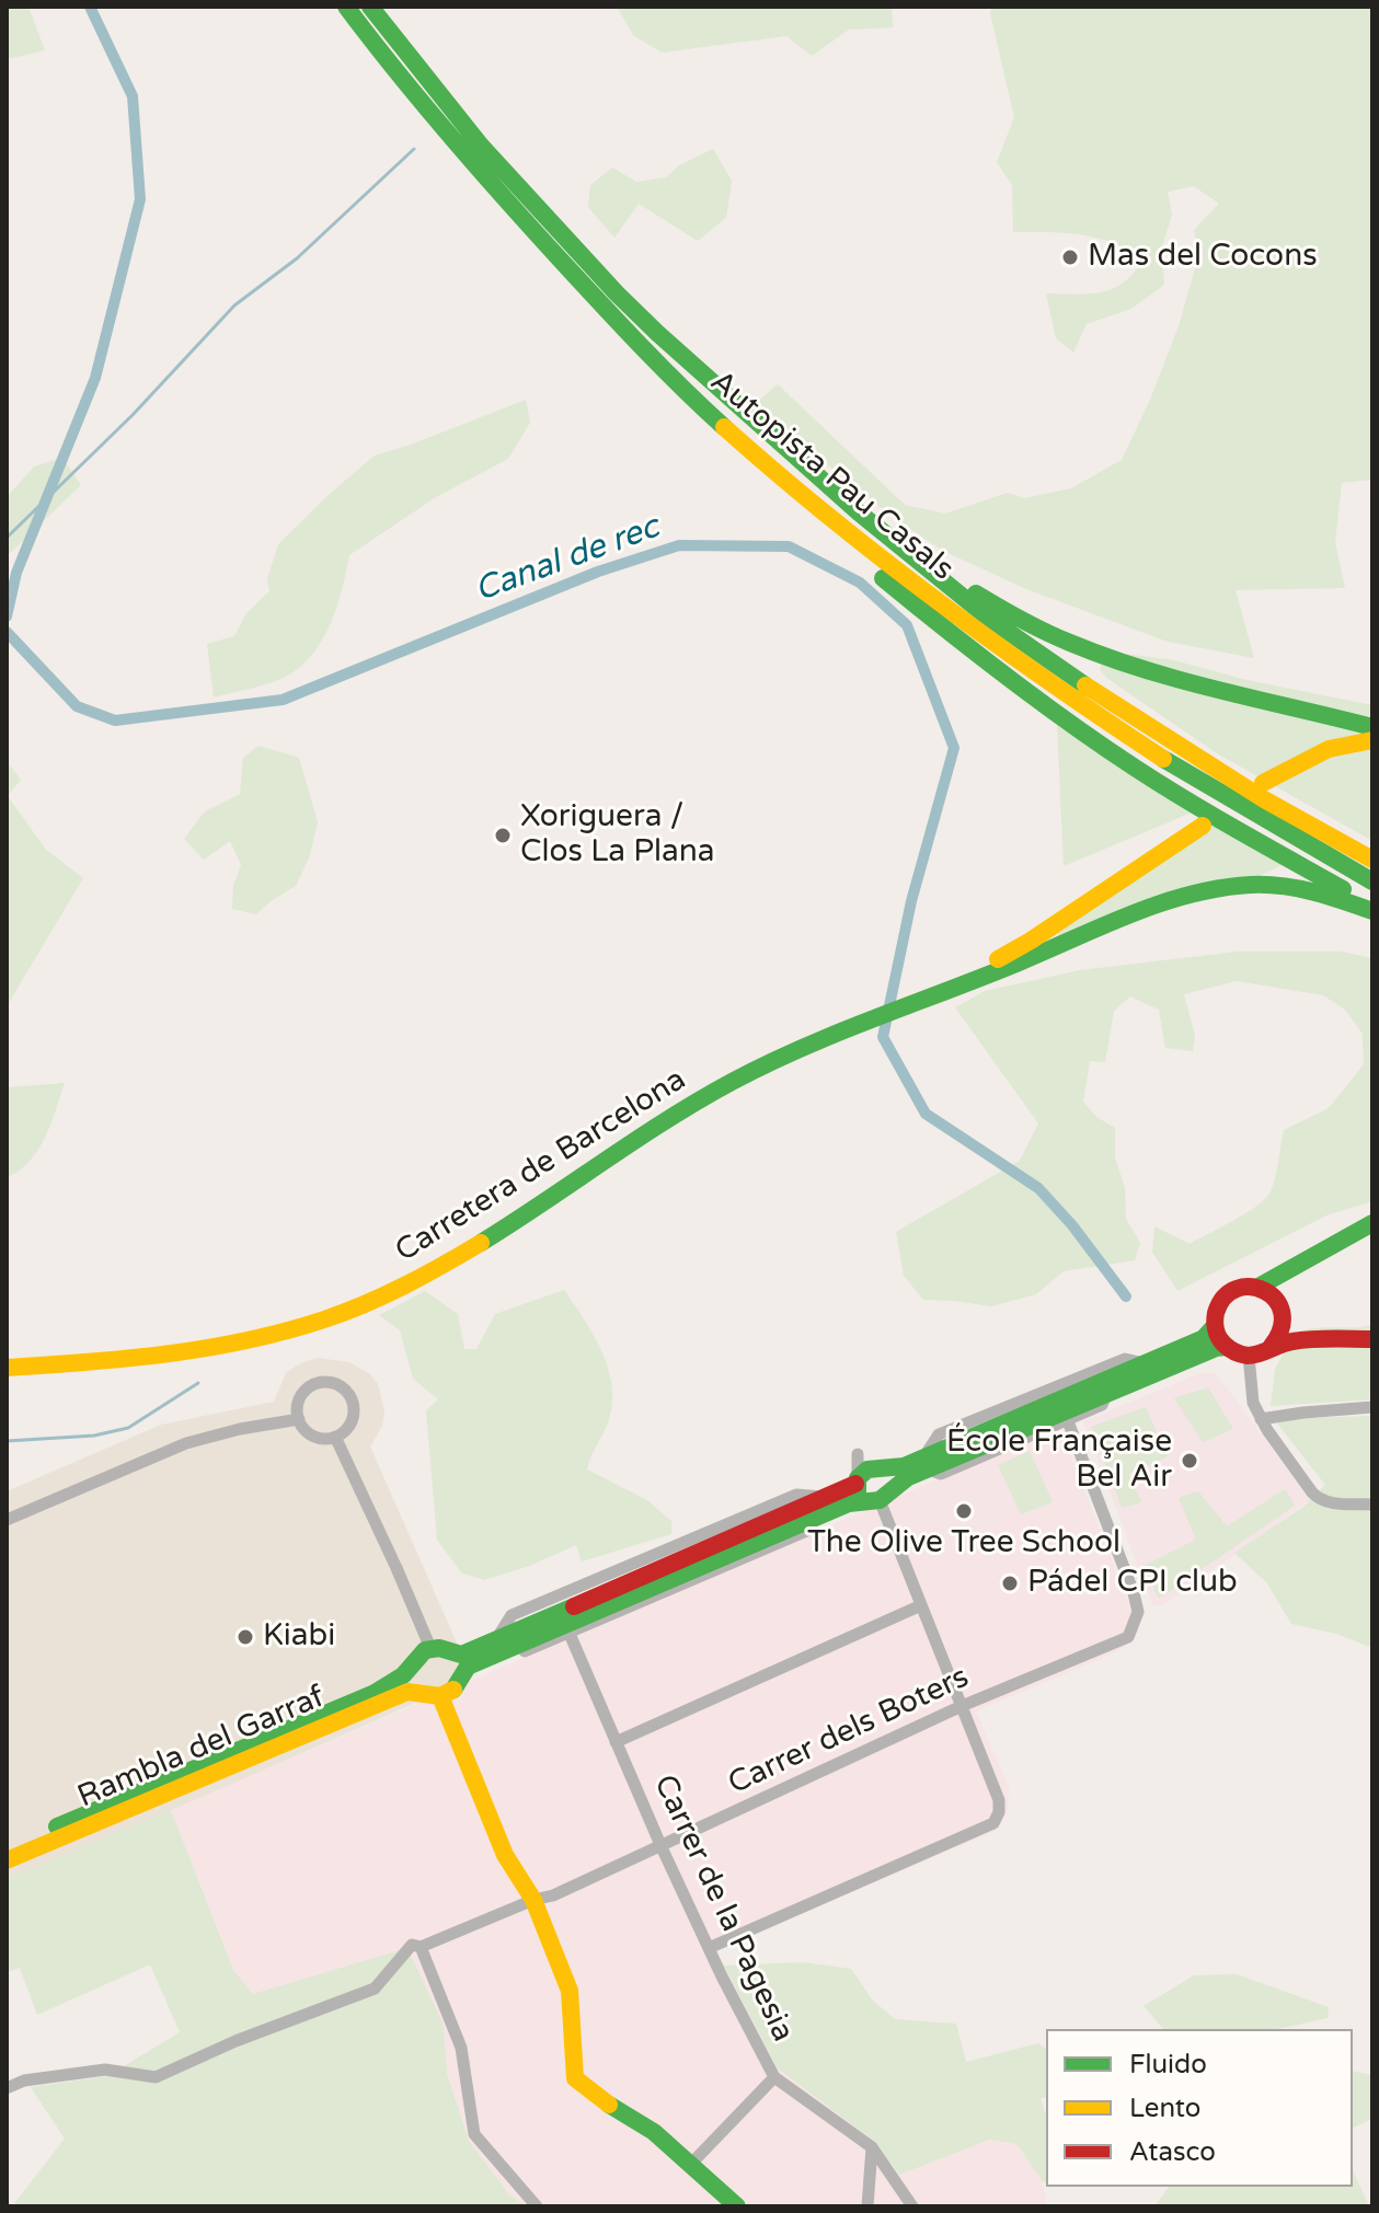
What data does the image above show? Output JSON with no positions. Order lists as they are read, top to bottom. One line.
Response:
{"streets":{"main road":["Autopista Pau Casals","Carretera de Barcelona","Rambla del Garraf"],"street":["Carrer dels Boters","Carrer de la Pagesia"]},"crossings":[["Carrer dels Boters","Carrer de la Pagesia"]],"water":["Canal de rec"],"places":["Mas del Cocons","Xoriguera / Clos La Plana","École Française Bel Air","The Olive Tree School","Pádel CPI club","Kiabi"],"legend":["Fluido","Lento","Atasco"]}
